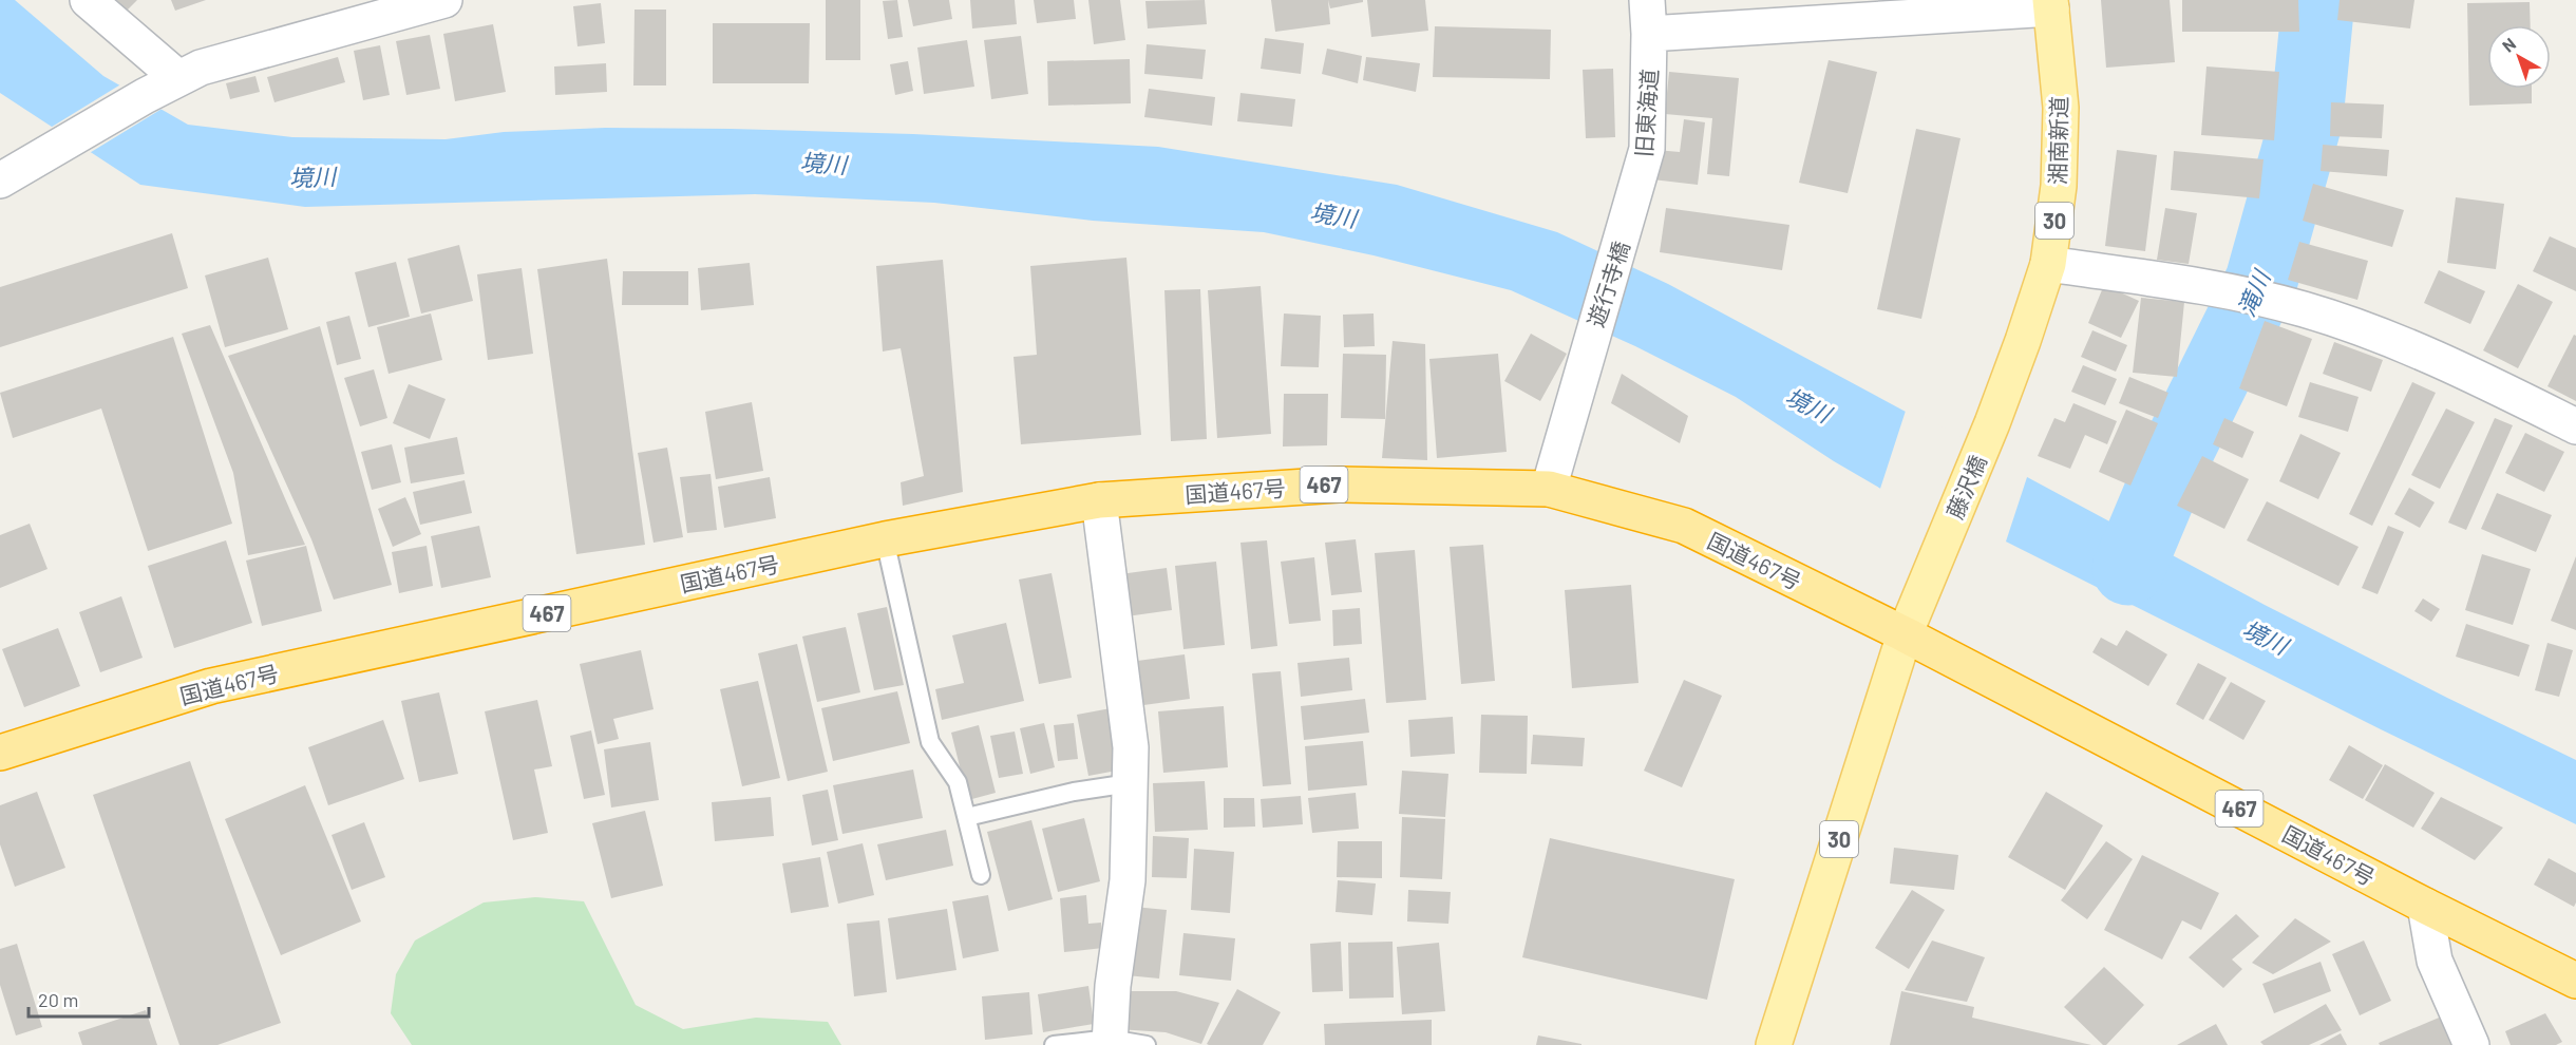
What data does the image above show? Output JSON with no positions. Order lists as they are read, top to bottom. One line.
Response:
{"streets":{"highway":["467","国道467号"],"main road":["湘南新道","30","藤沢橋"],"street":["旧東海道","遊行寺橋"]},"crossings":[["旧東海道","遊行寺橋"],["湘南新道","藤沢橋"],["30","藤沢橋"],["30","国道467号"],["遊行寺橋","国道467号"],["藤沢橋","国道467号"]],"water":["境川","滝川"],"scale_bar":"20 m","north":"top left"}
